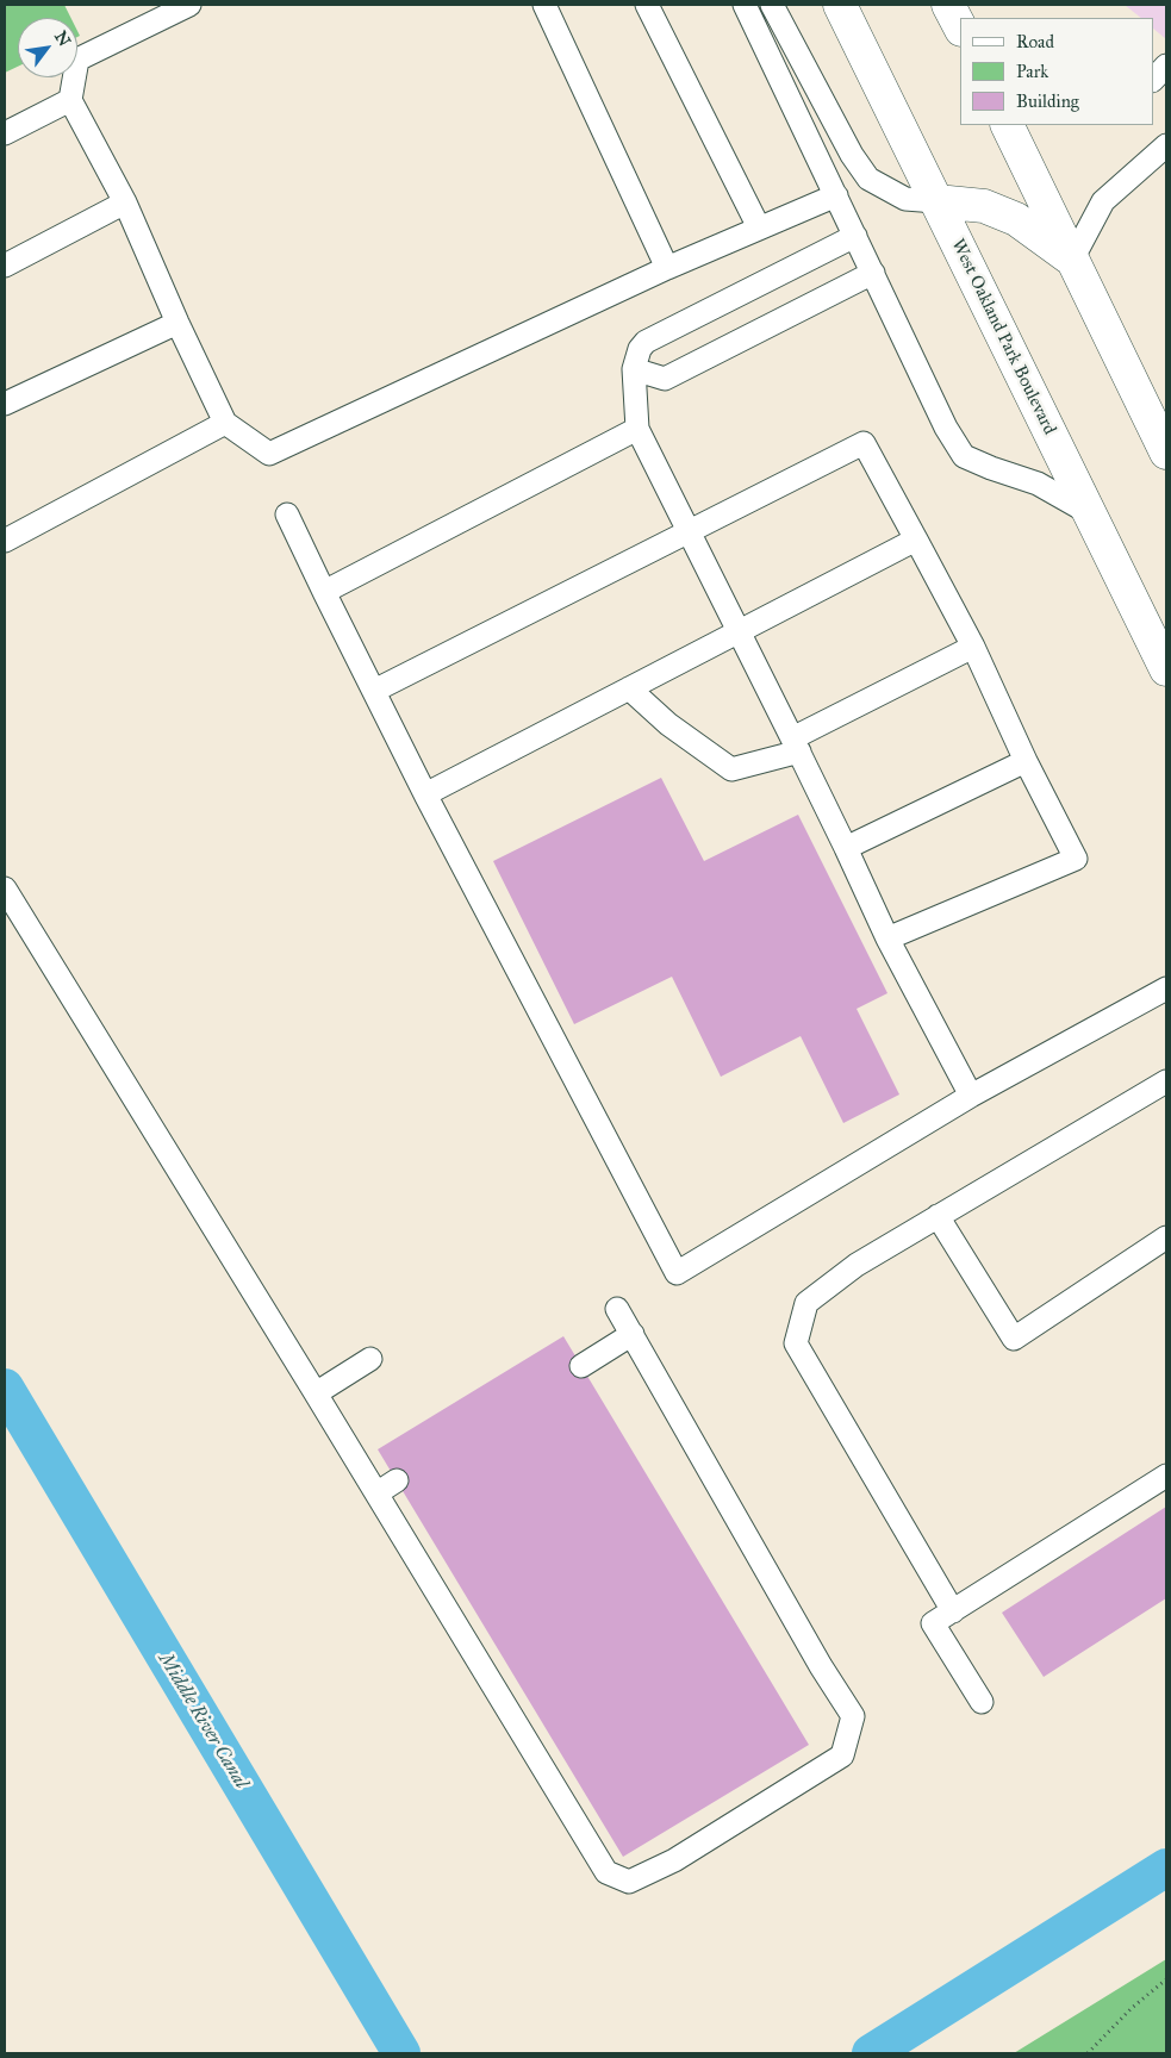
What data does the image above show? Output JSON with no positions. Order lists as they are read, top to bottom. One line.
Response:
{"streets":{"main road":["West Oakland Park Boulevard"]},"water":["Middle River Canal"],"legend":["Road","Park","Building"],"north":"top right"}
